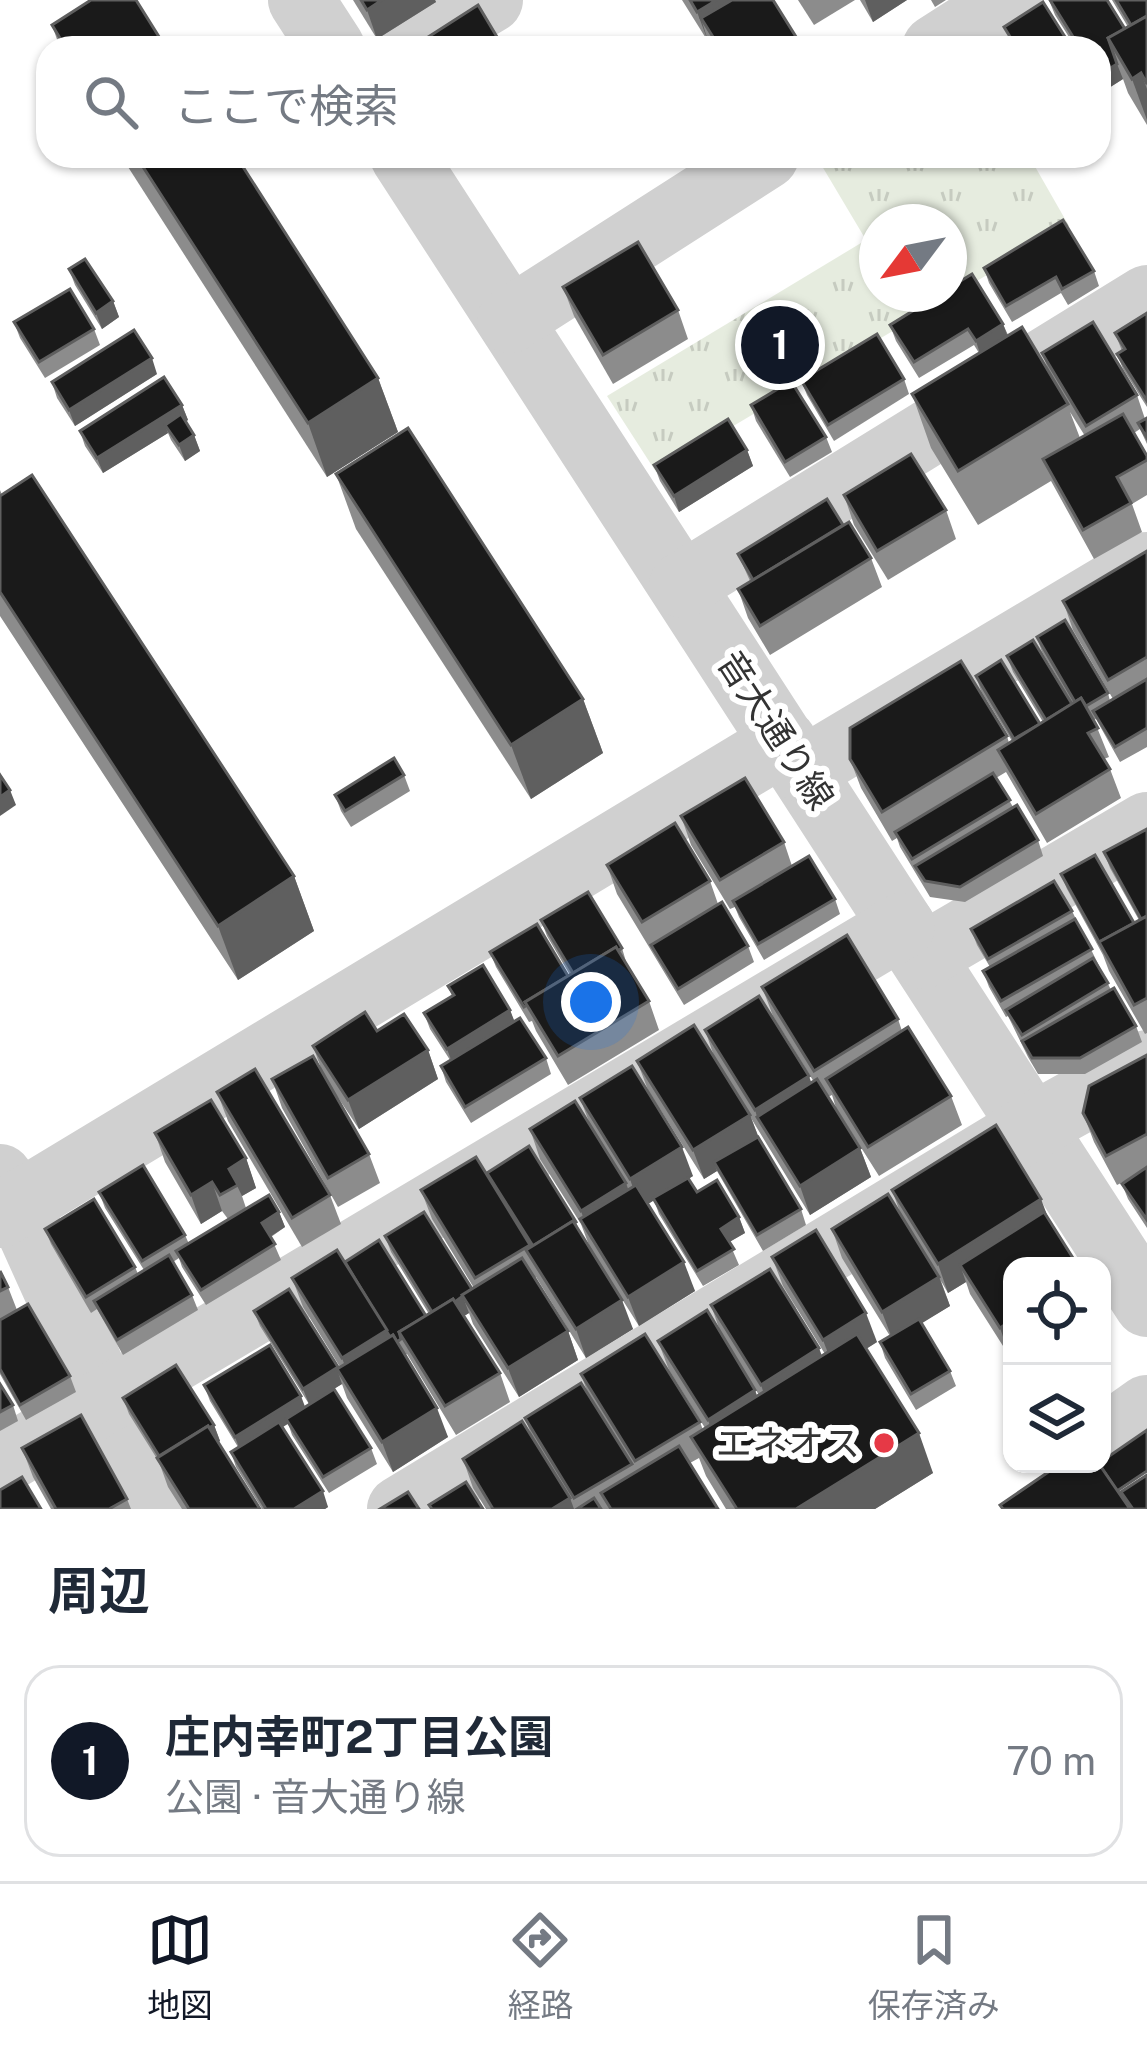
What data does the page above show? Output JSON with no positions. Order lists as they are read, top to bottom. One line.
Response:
{"streets":{"street":["音大通り線"]},"places":["エネオス"],"north":"bottom left","page":{"search":"ここで検索","pins":"1","heading":"周辺","list":[{"mark":"1","name":"庄内幸町2丁目公園","note":"公園 · 音大通り線","value":"70 m"}],"nav":["地図","経路","保存済み"]}}
